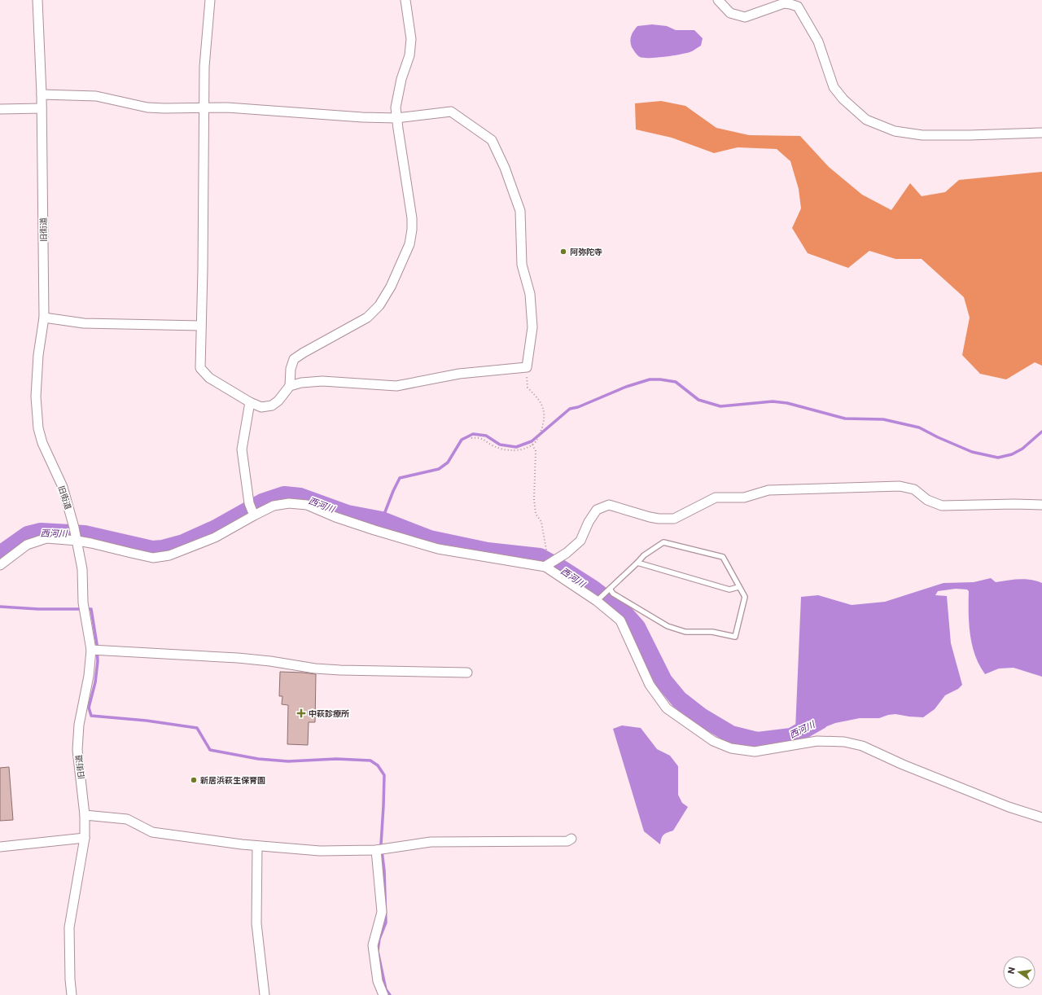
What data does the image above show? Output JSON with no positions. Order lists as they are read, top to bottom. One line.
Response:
{"streets":{"street":["旧街道"]},"water":["西河川"],"places":{"other":["阿弥陀寺","新居浜萩生保育園"],"health":["中萩診療所"]},"north":"left"}
